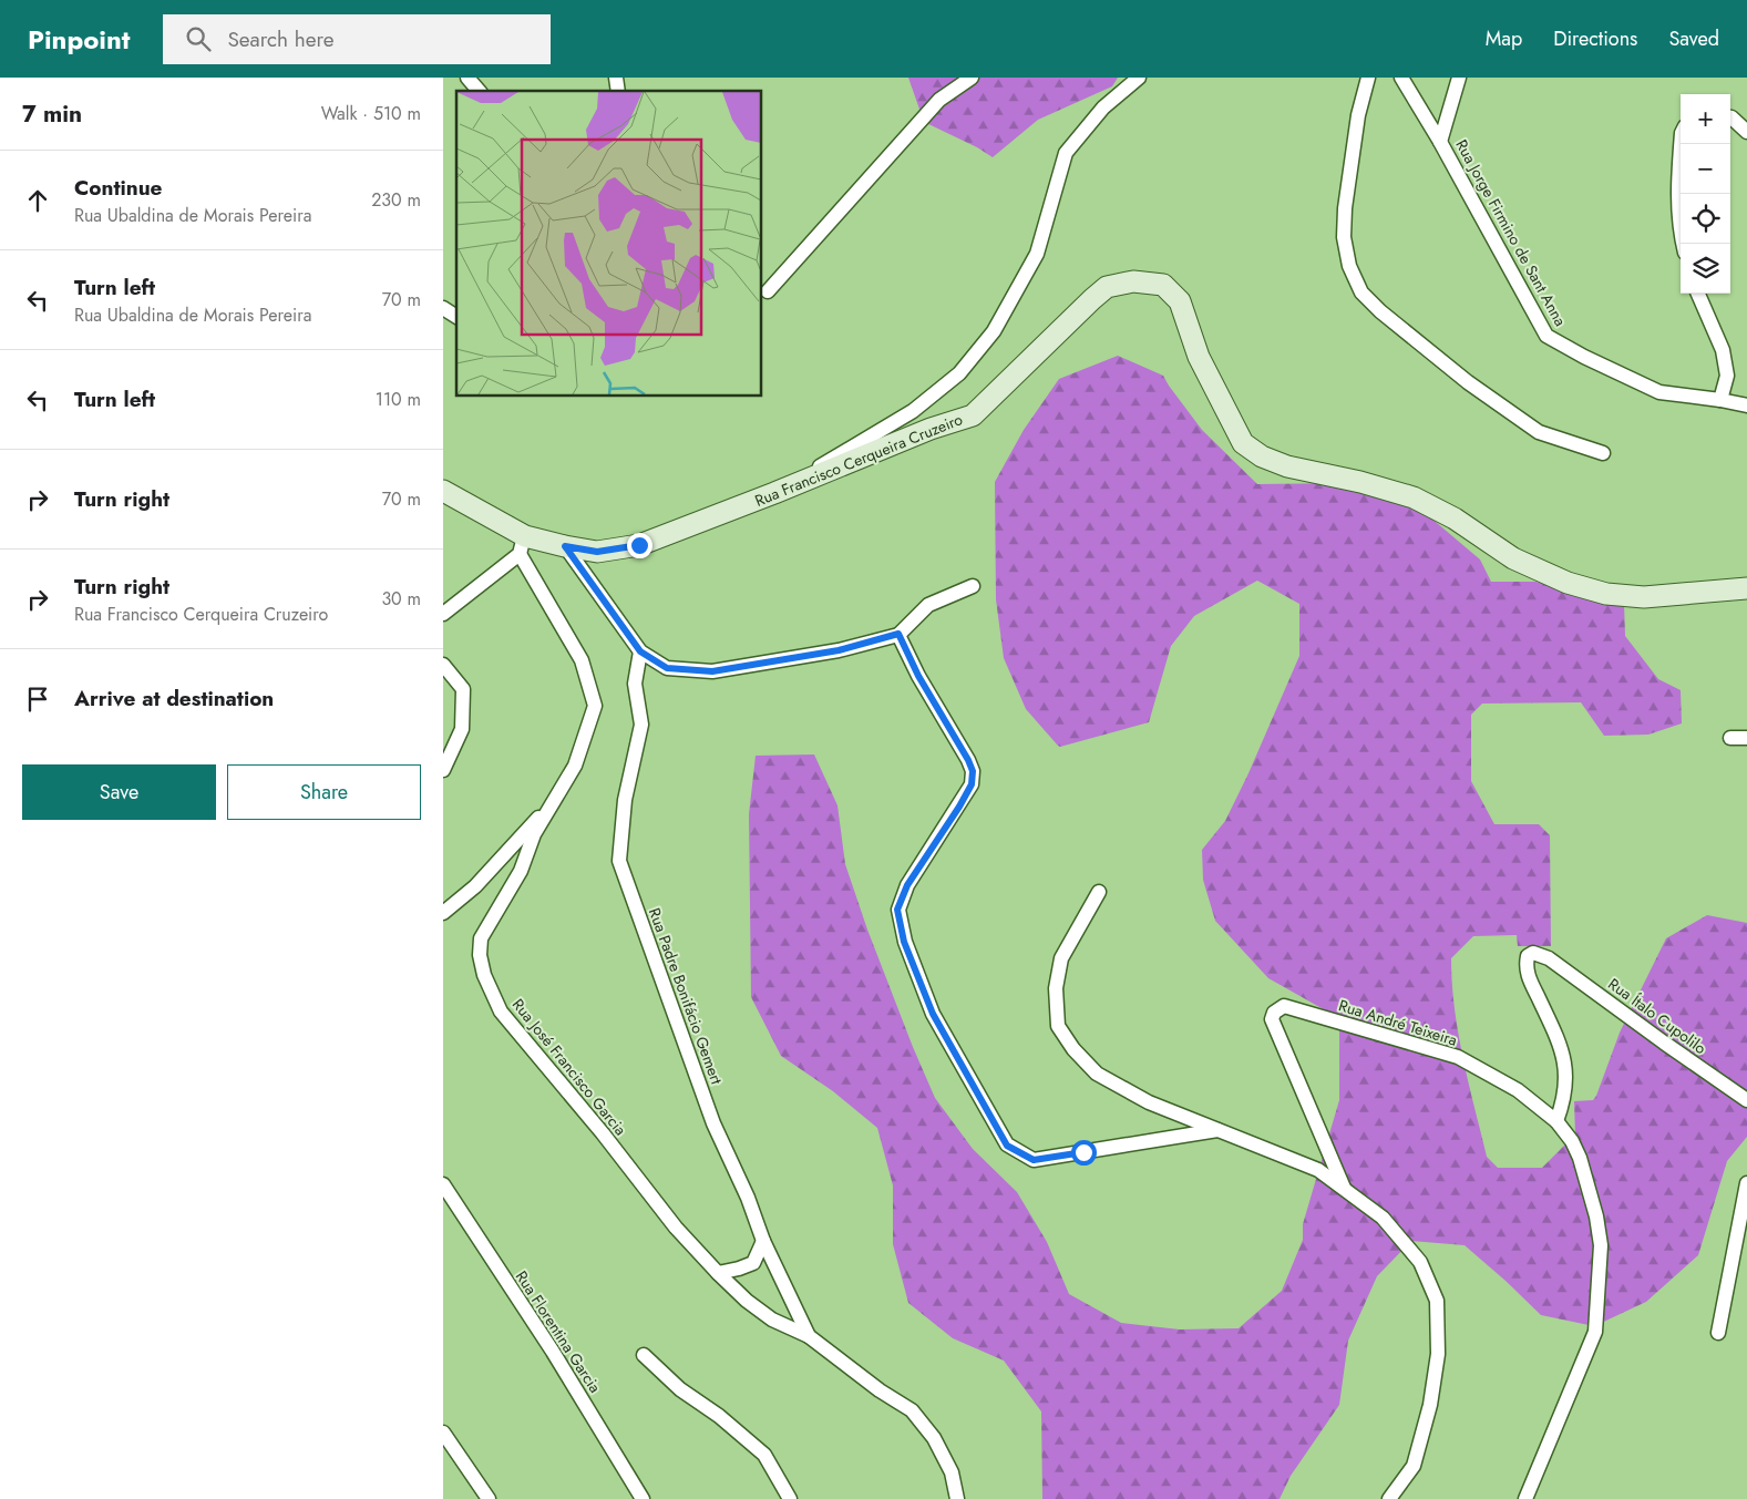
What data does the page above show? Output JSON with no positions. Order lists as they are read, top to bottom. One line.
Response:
{"streets":{"main road":["Rua Francisco Cerqueira Cruzeiro"],"street":["Rua Jorge Firmino de Sant Anna","Rua Padre Bonifácio Gemert","Rua Ítalo Cupolilo","Rua André Teixeira","Rua José Francisco Garcia","Rua Florentina Garcia"]},"crossings":[["Rua Francisco Cerqueira Cruzeiro","Rua José Francisco Garcia"],["Rua Padre Bonifácio Gemert","Rua José Francisco Garcia"],["Rua Ítalo Cupolilo","Rua André Teixeira"]],"page":{"header":"Pinpoint","search":"Search here","nav":["Map","Directions","Saved"],"heading":["7 min","Walk · 510 m"],"map_buttons":["+","−"],"list":[["Continue","Rua Ubaldina de Morais Pereira","230 m"],["Turn left","Rua Ubaldina de Morais Pereira","70 m"],["Turn left","110 m"],["Turn right","70 m"],["Turn right","Rua Francisco Cerqueira Cruzeiro","30 m"],"Arrive at destination"],"buttons":["Save","Share"]}}
